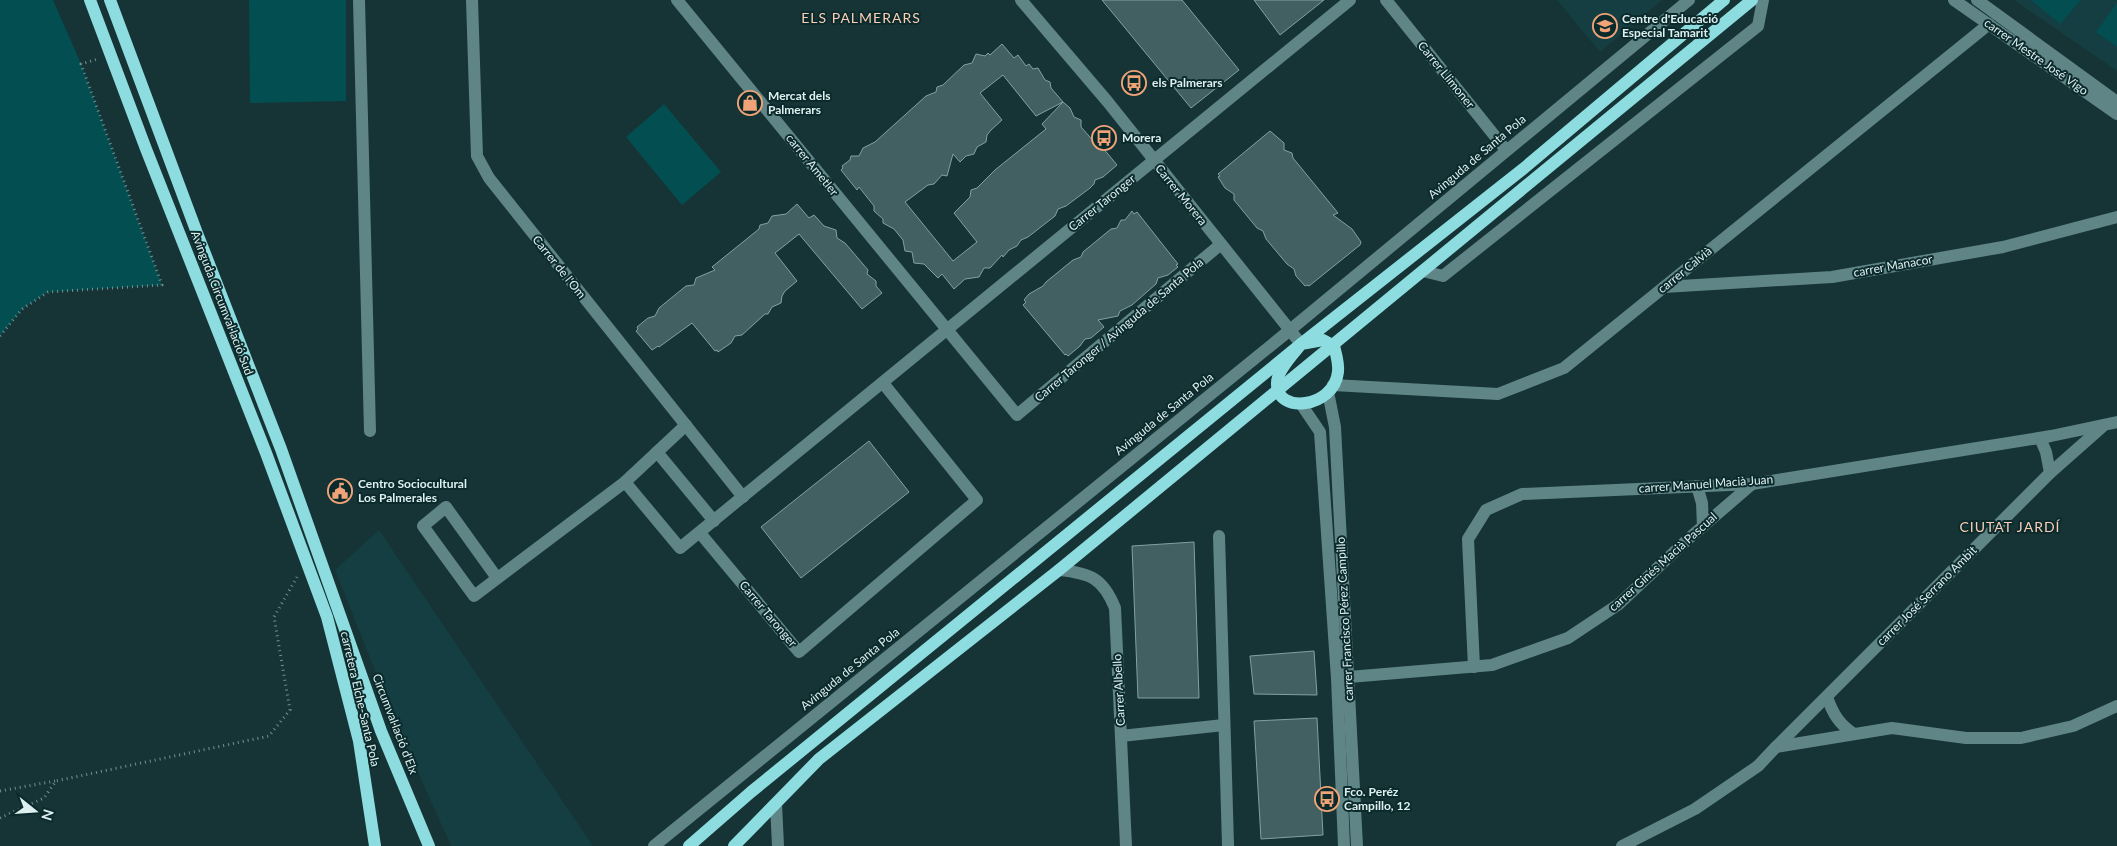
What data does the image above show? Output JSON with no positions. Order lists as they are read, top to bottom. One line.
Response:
{"streets":{"main road":["Avinguda Circumval·lació Sud","carretera Elche-Santa Pola","Circumval·lació d'Elx"],"street":["carrer Mestre José Vigo","Carrer Llimoner","Avinguda de Santa Pola","carrer Ametler","Carrer Morera","Carrer Taronger","carrer Manacor","Carrer de l'Om","carrer Calvià","Carrer Taronger / Avinguda de Santa Pola","carrer Manuel Macià Juan","carrer Ginés Macià Pascual","carrer José Serrano Ambit","carrer Francisco Pérez Campillo","Carrer Albello"]},"crossings":[["carrer Mestre José Vigo","carrer Calvià"],["Carrer Llimoner","Avinguda de Santa Pola"],["Avinguda de Santa Pola","Carrer Morera"],["carrer Ametler","Carrer Taronger"],["carrer Ametler","Carrer Taronger / Avinguda de Santa Pola"],["Carrer Morera","Carrer Taronger"],["Carrer Morera","Carrer Taronger / Avinguda de Santa Pola"],["Carrer Taronger","Carrer de l'Om"],["Carrer Taronger","Carrer Taronger / Avinguda de Santa Pola"],["carrer Manacor","carrer Calvià"],["carrer Calvià","carrer Francisco Pérez Campillo"],["Avinguda Circumval·lació Sud","carretera Elche-Santa Pola"],["Avinguda Circumval·lació Sud","Circumval·lació d'Elx"],["carrer Manuel Macià Juan","carrer Ginés Macià Pascual"],["carrer Manuel Macià Juan","carrer José Serrano Ambit"],["carrer Ginés Macià Pascual","carrer Francisco Pérez Campillo"],["carretera Elche-Santa Pola","Circumval·lació d'Elx"]],"districts":["ELS PALMERARS","CIUTAT JARDÍ"],"places":{"school or university":["Centre d'Educació Especial Tamarit"],"bus stop":["els Palmerars","Morera","Fco. Peréz Campillo, 12"],"shop":["Mercat dels Palmerars"],"public building":["Centro Sociocultural Los Palmerales"]},"north":"right"}
